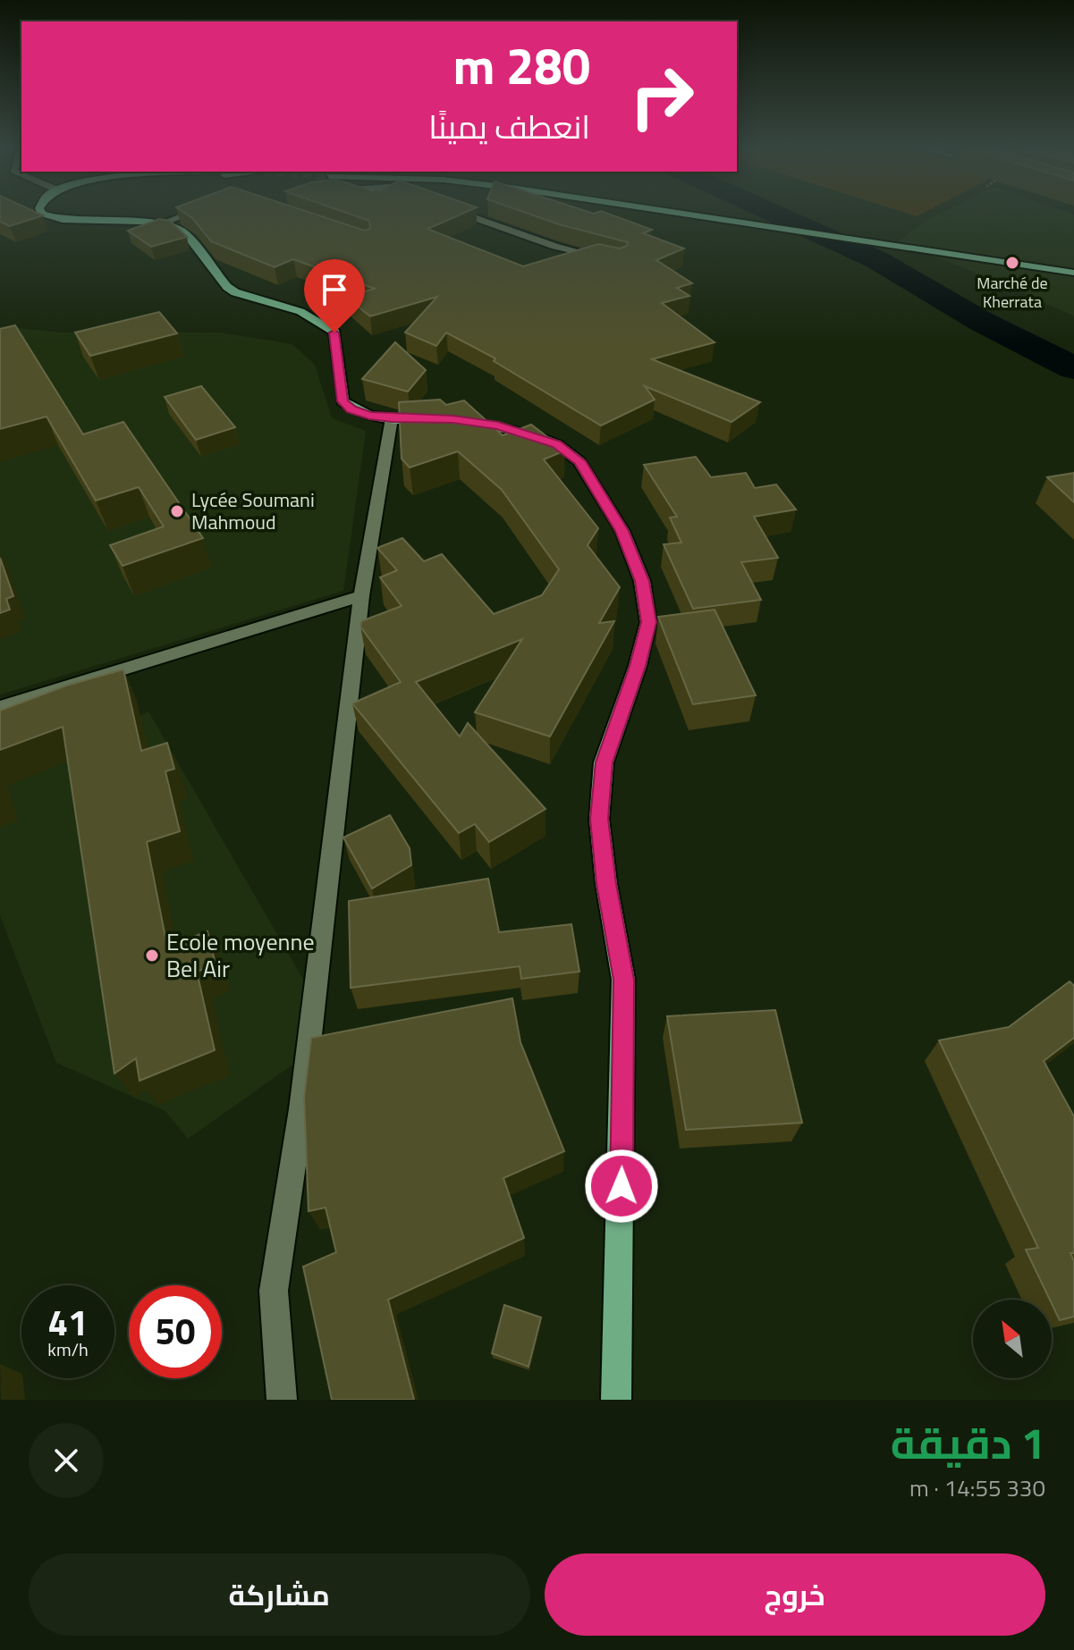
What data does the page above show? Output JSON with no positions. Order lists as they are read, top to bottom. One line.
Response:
{"places":["Marché de Kherrata","Lycée Soumani Mahmoud","Ecole moyenne Bel Air"],"north":"top left","page":{"turn":["280 m","انعطف يمينًا"],"speed":"41 km/h","limit":"50","heading":["1 دقيقة","330 m · 14:55"],"buttons":["خروج","مشاركة"]}}
